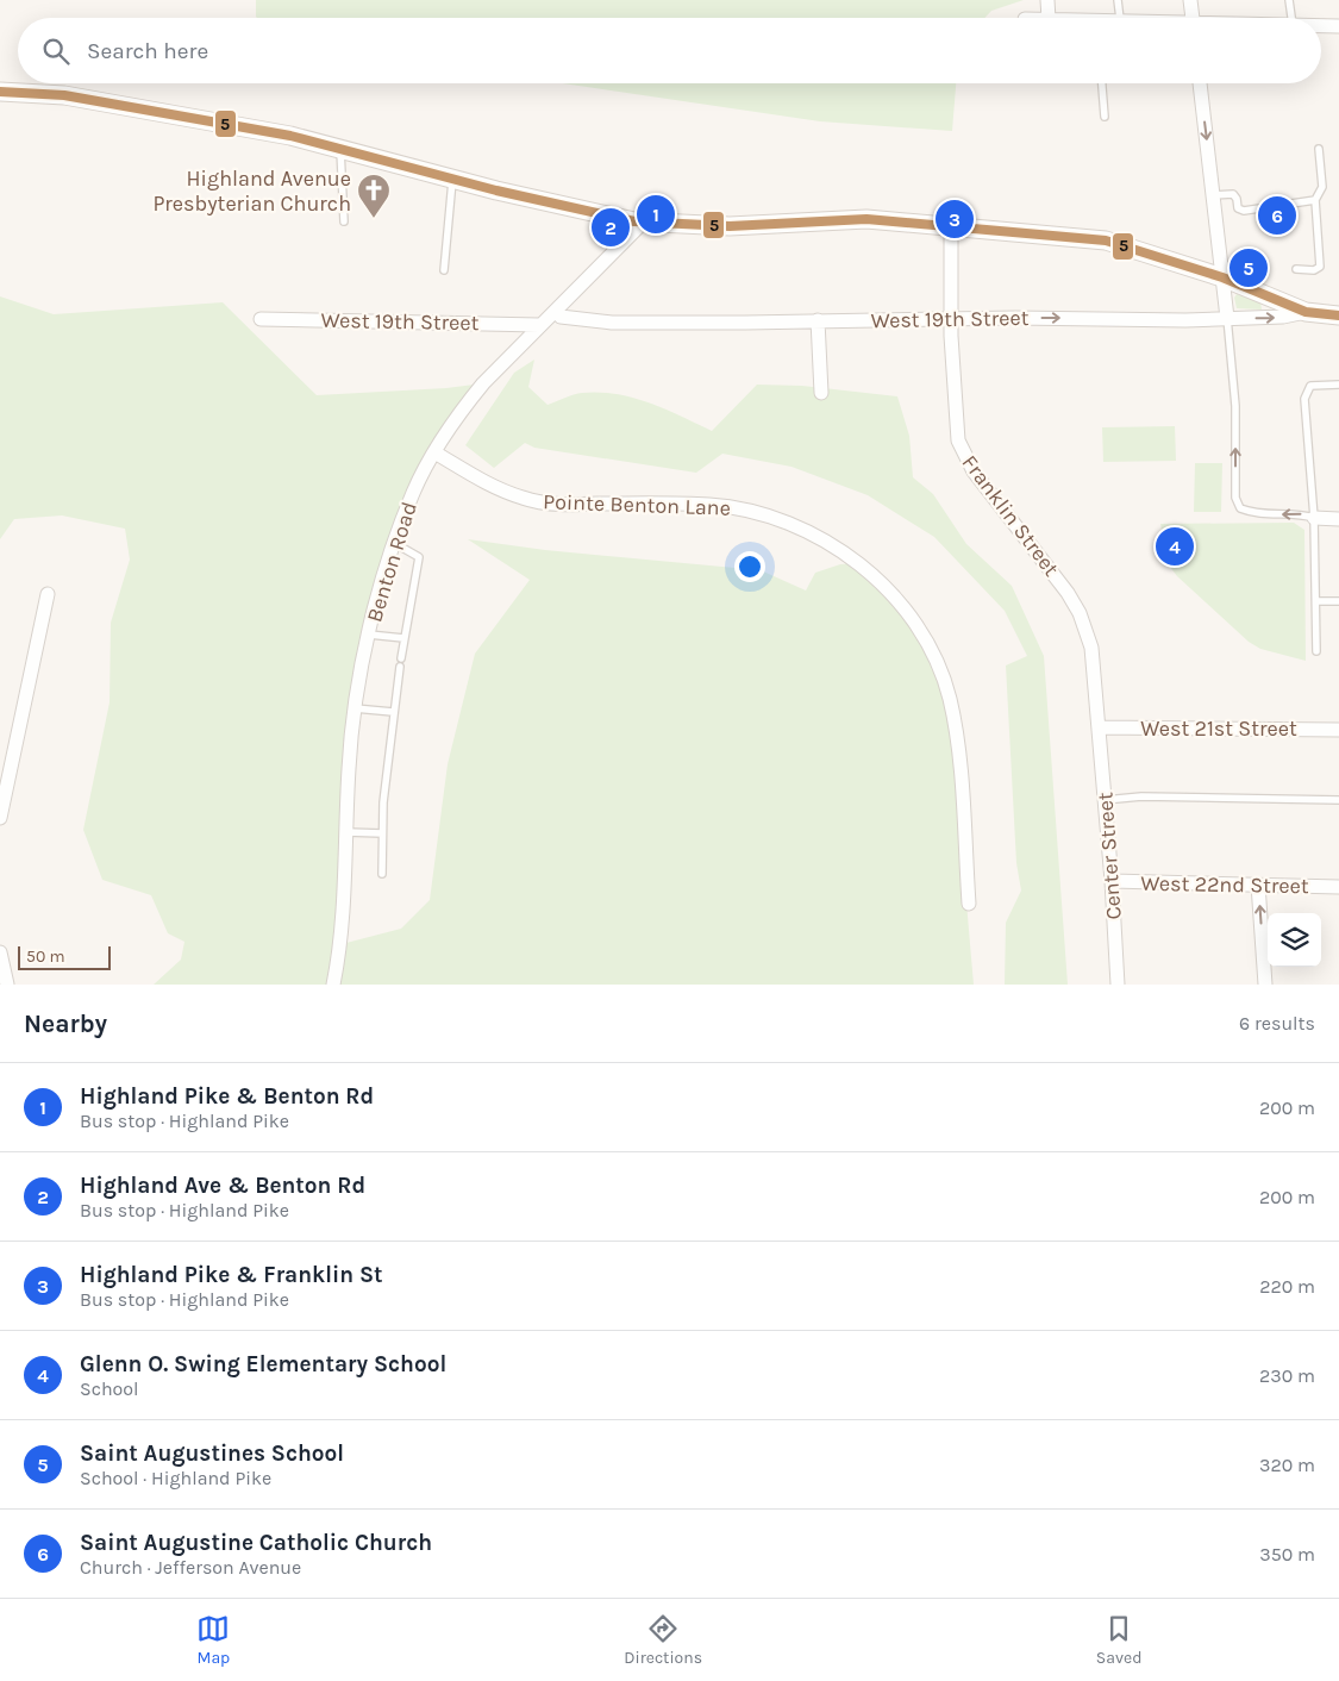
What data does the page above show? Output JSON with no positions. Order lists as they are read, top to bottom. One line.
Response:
{"streets":{"street":["West 19th Street","Pointe Benton Lane","Franklin Street","Benton Road","West 21st Street","Center Street","West 22nd Street"]},"crossings":[["West 19th Street","Franklin Street"],["West 19th Street","Benton Road"],["Pointe Benton Lane","Benton Road"],["Franklin Street","West 21st Street"],["Franklin Street","Center Street"],["West 21st Street","Center Street"],["Center Street","West 22nd Street"]],"places":{"church":["Highland Avenue Presbyterian Church"]},"lines":["transit line 5"],"scale_bar":"50 m","page":{"search":"Search here","pins":["1","6","3","2","5","4"],"scale":"50 m","heading":["Nearby","6 results"],"list":[{"mark":"1","name":"Highland Pike & Benton Rd","note":"Bus stop · Highland Pike","value":"200 m"},{"mark":"2","name":"Highland Ave & Benton Rd","note":"Bus stop · Highland Pike","value":"200 m"},{"mark":"3","name":"Highland Pike & Franklin St","note":"Bus stop · Highland Pike","value":"220 m"},{"mark":"4","name":"Glenn O. Swing Elementary School","note":"School","value":"230 m"},{"mark":"5","name":"Saint Augustines School","note":"School · Highland Pike","value":"320 m"},{"mark":"6","name":"Saint Augustine Catholic Church","note":"Church · Jefferson Avenue","value":"350 m"}],"nav":["Map","Directions","Saved"]}}
